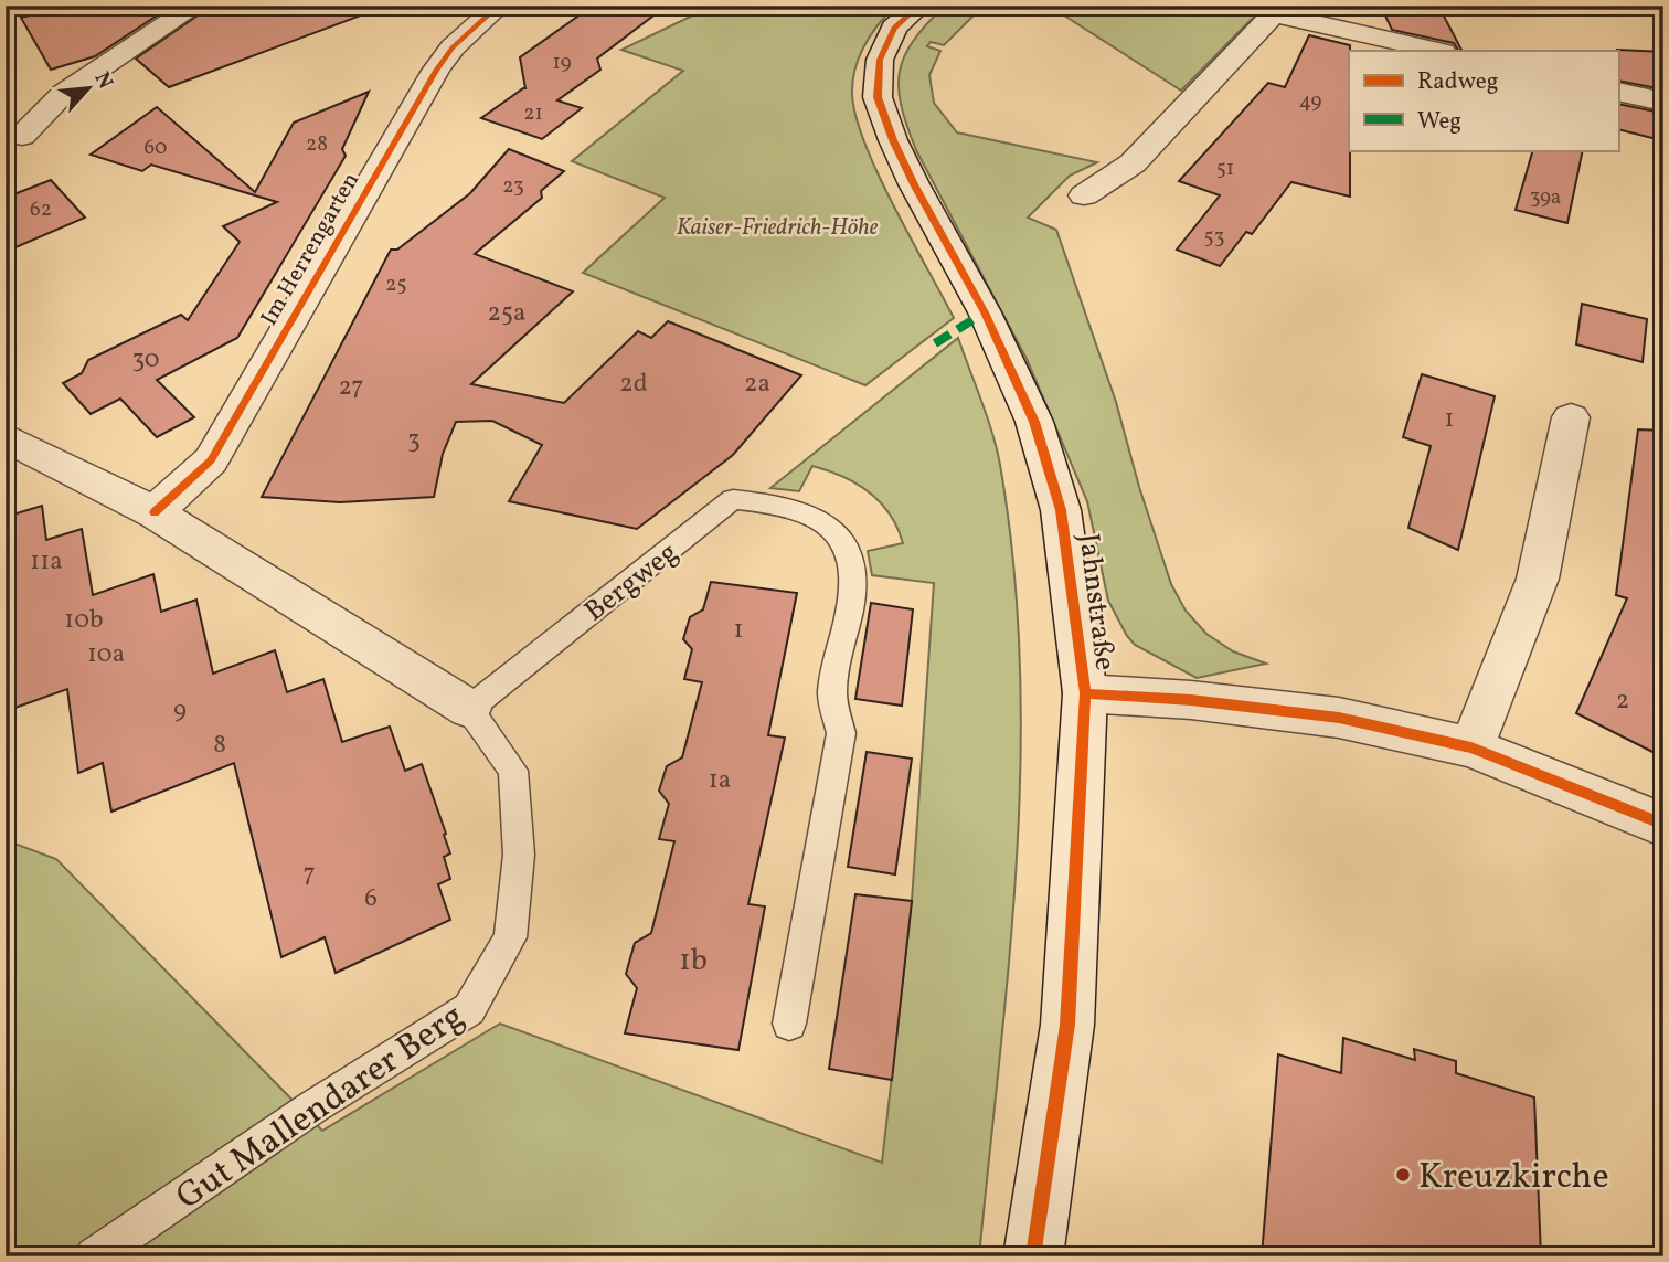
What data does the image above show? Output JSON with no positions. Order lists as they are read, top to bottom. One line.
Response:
{"streets":{"street":["Im Herrengarten","Jahnstraße"],"lane":["Bergweg","Gut Mallendarer Berg"]},"crossings":[["Bergweg","Gut Mallendarer Berg"]],"parks":["Kaiser-Friedrich-Höhe"],"places":["Kreuzkirche"],"house_numbers":["19","49","21","28","60","51","23","39a","62","53","25","25a","30","2d","2a","27","1","3","11a","10b","1","10a","2","9","8","1a","7","6","1b"],"legend":["Radweg","Weg"],"north":"top right"}
